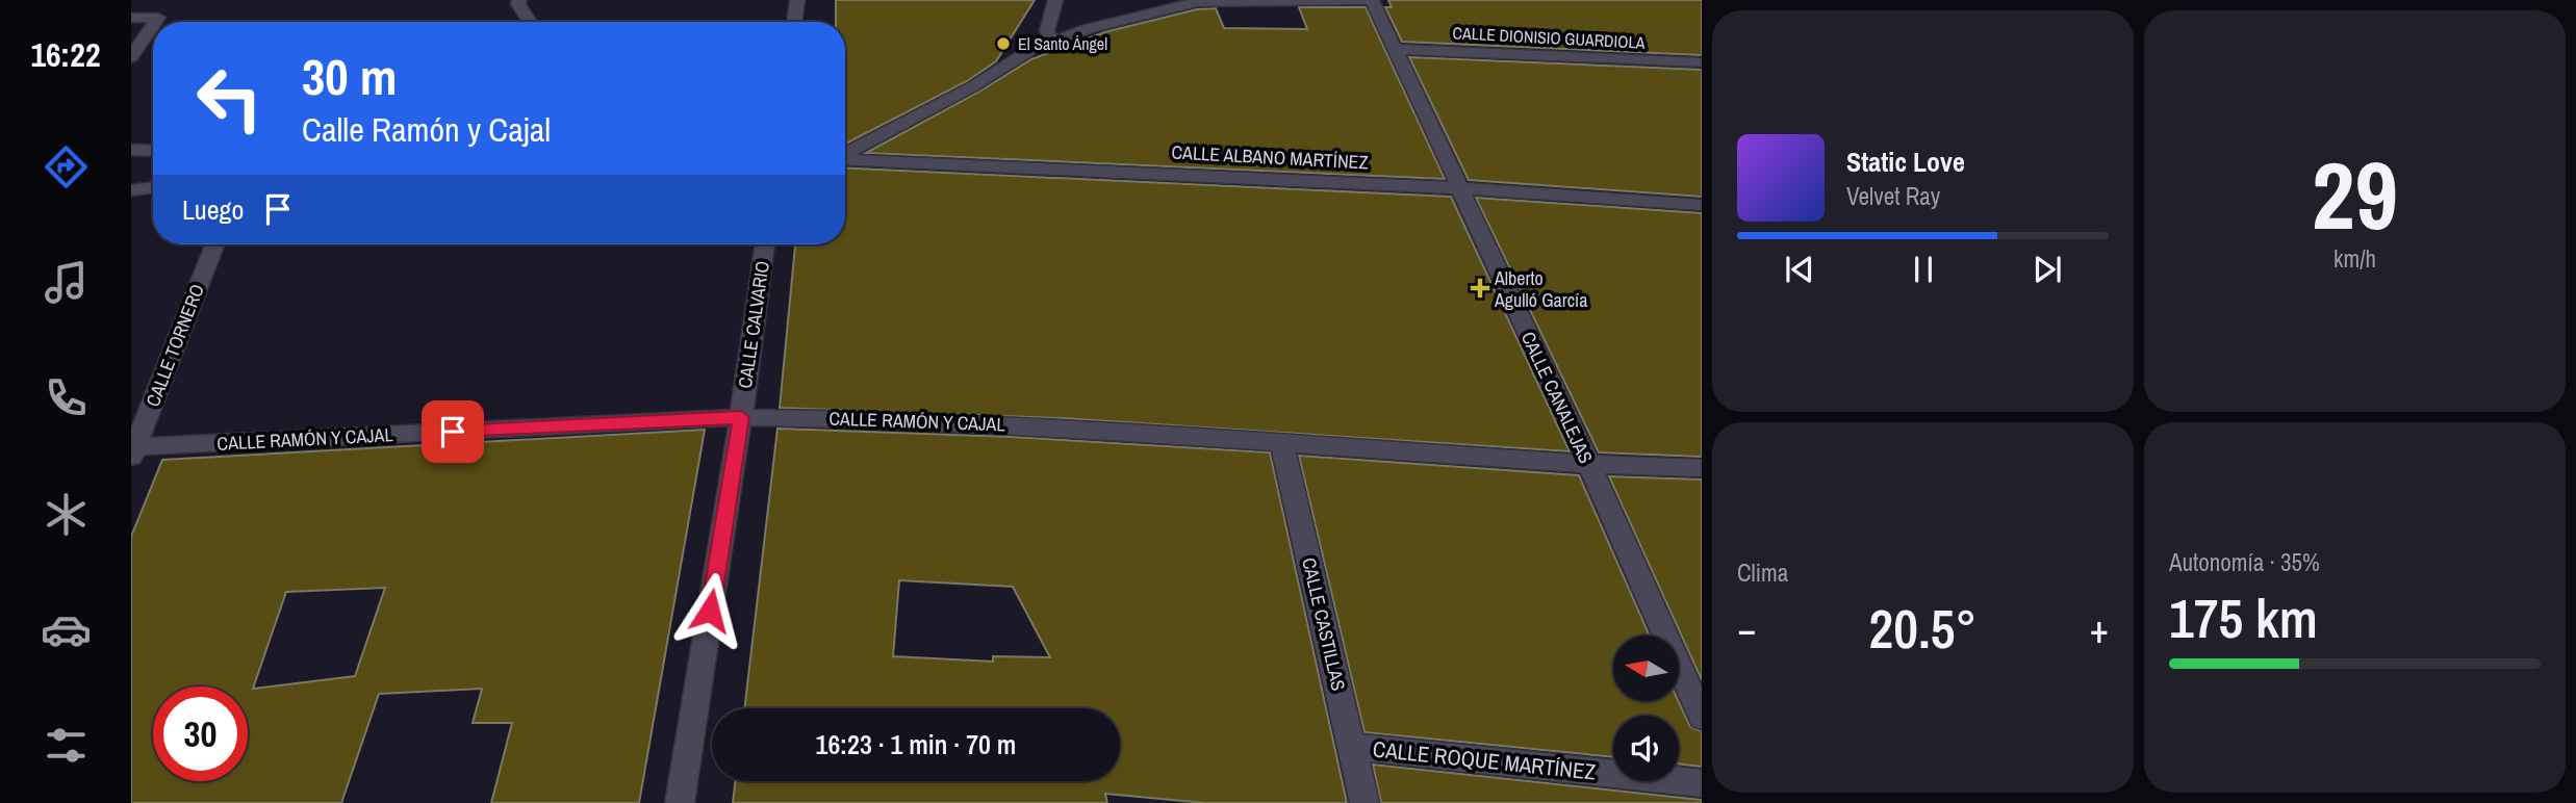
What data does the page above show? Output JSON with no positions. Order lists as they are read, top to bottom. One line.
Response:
{"streets":{"street":["CALLE DIONISIO GUARDIOLA","CALLE ALBANO MARTÍNEZ","CALLE CALVARIO","CALLE TORNERO","CALLE CANALEJAS","CALLE RAMÓN Y CAJAL","CALLE CASTILLAS","CALLE ROQUE MARTÍNEZ"]},"crossings":[["CALLE DIONISIO GUARDIOLA","CALLE CANALEJAS"],["CALLE ALBANO MARTÍNEZ","CALLE CANALEJAS"],["CALLE CALVARIO","CALLE RAMÓN Y CAJAL"],["CALLE TORNERO","CALLE RAMÓN Y CAJAL"],["CALLE CANALEJAS","CALLE RAMÓN Y CAJAL"],["CALLE RAMÓN Y CAJAL","CALLE CASTILLAS"],["CALLE CASTILLAS","CALLE ROQUE MARTÍNEZ"]],"places":{"other":["El Santo Ángel"],"health":["Alberto Agulló García"]},"north":"left","page":{"tabs":"16:22","tile":[["29","km/h"],"Clima",["Autonomía · 35%","175 km"]],"turn":["30 m","Calle Ramón y Cajal"],"song":["Static Love","Velvet Ray"],"then":"Luego","heat":["−","20.5°","+"],"limit":"30","trip":"16:23 · 1 min · 70 m"}}
